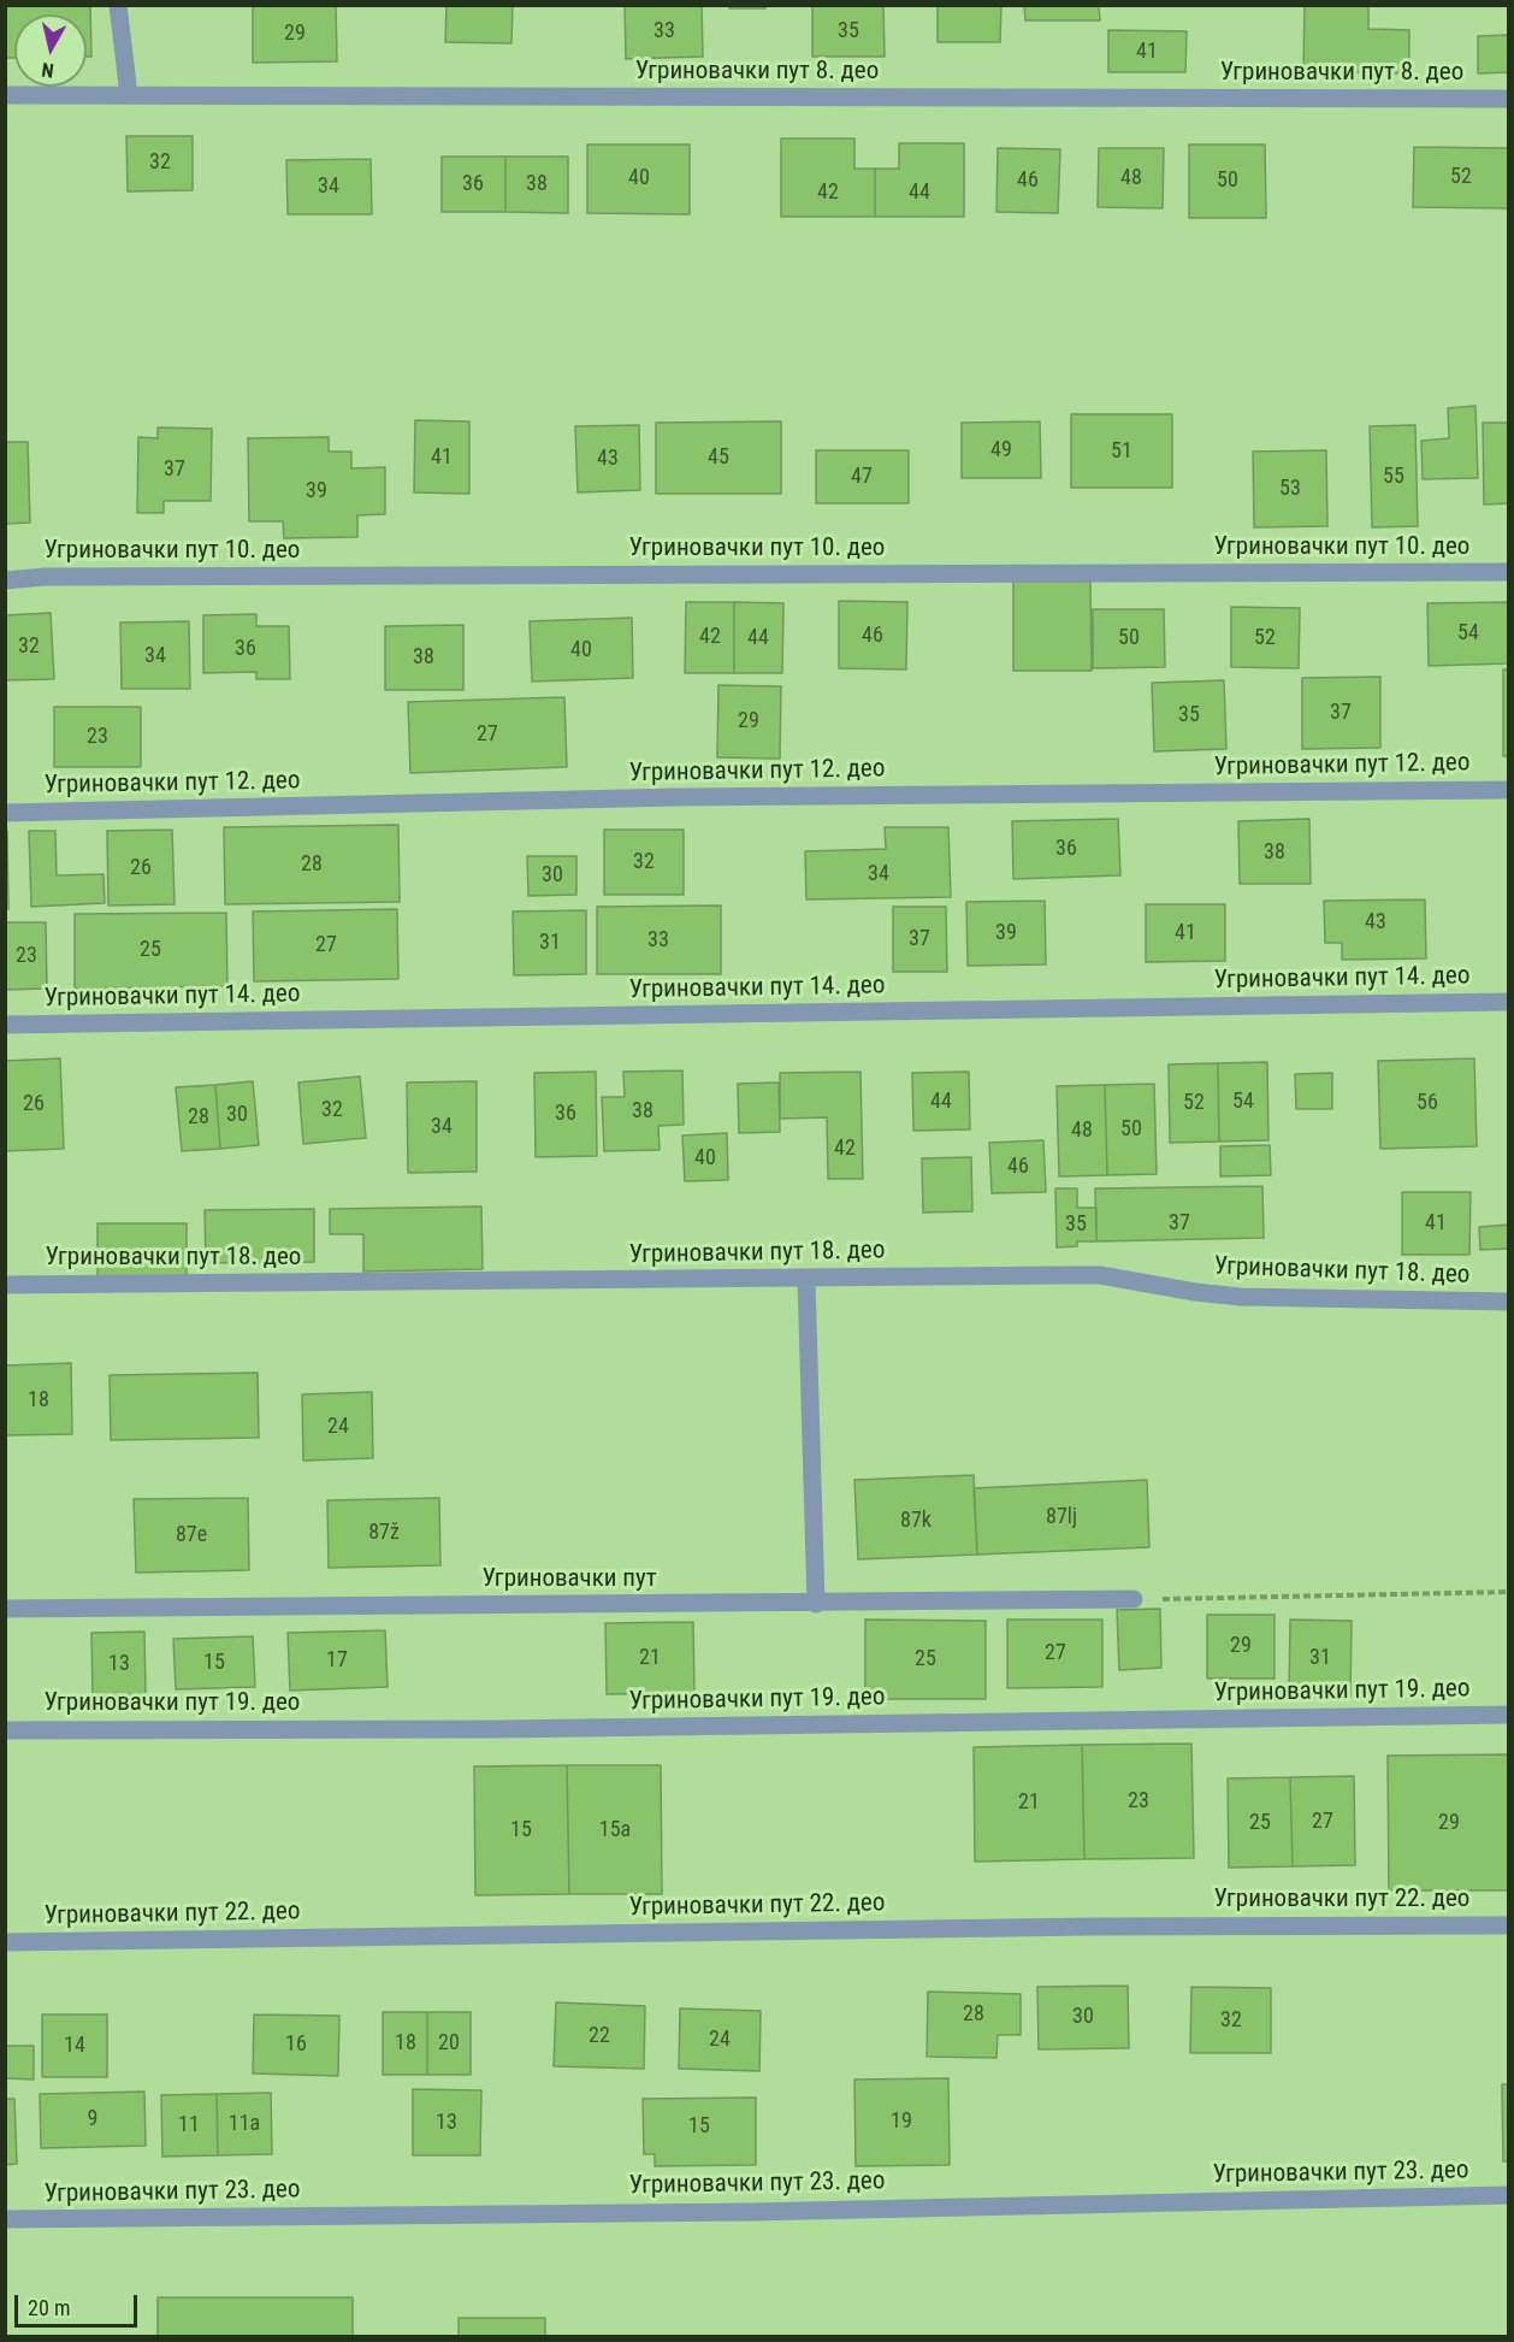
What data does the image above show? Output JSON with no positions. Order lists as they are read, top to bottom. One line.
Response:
{"streets":{"street":["Угриновачки пут 8. део","Угриновачки пут 10. део","Угриновачки пут 12. део","Угриновачки пут 14. део","Угриновачки пут 18. део","Угриновачки пут","Угриновачки пут 19. део","Угриновачки пут 22. део","Угриновачки пут 23. део"]},"house_numbers":["33","35","29","41","32","52","40","48","46","50","36","38","34","42","44","49","51","41","45","43","37","47","55","53","39","54","46","42","44","50","52","32","36","40","34","38","37","35","29","27","23","36","38","32","28","26","34","30","43","39","41","37","33","31","27","25","23","44","54","52","56","26","32","38","36","30","28","34","50","48","42","40","46","37","41","35","18","24","87lj","87k","87ž","87e","29","27","21","31","25","17","15","13","23","21","27","25","29","15","15a","28","30","32","22","24","18","20","16","14","9","19","13","11a","11","15"],"scale_bar":"20 m","north":"bottom"}
